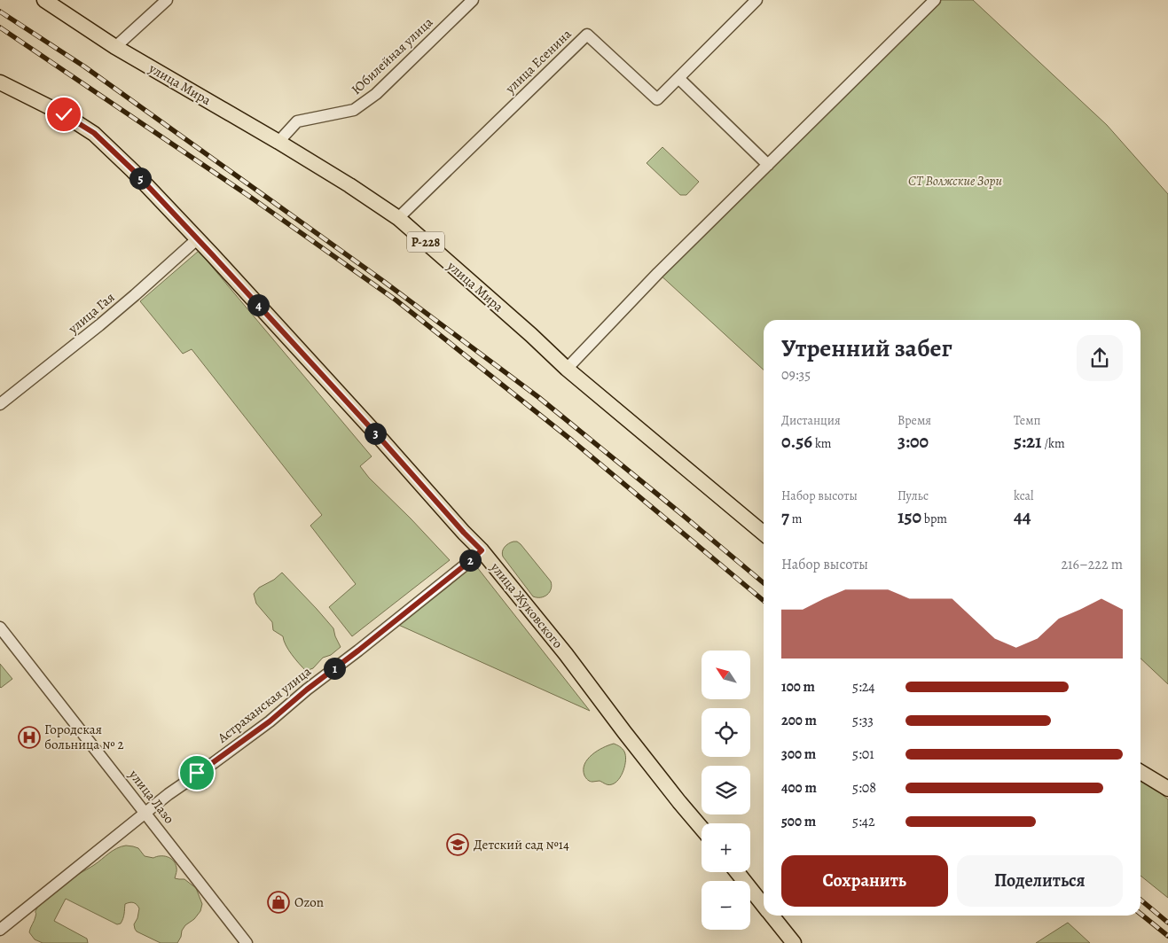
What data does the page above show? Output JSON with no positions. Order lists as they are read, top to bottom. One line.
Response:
{"streets":{"main road":["улица Мира","Р-228","улица Жуковского"],"street":["Юбилейная улица","улица Есенина","улица Гая","Астраханская улица","улица Лазо"]},"crossings":[["Юбилейная улица","улица Мира"],["улица Есенина","улица Мира"],["улица Гая","улица Жуковского"],["улица Жуковского","Астраханская улица"],["Астраханская улица","улица Лазо"]],"parks":["СТ Волжские Зори"],"places":{"hospital":["Городская больница № 2"],"school or university":["Детский сад №14"],"shop":["Ozon"]},"north":"top left","page":{"pins":["5","4","3","2","1"],"heading":["Утренний забег","09:35"],"stats":[["Дистанция","0.56 km"],["Время","3:00"],["Темп","5:21 /km"],["Набор высоты","7 m"],["Пульс","150 bpm"],["kcal","44"]],"chart":["Набор высоты","216–222 m"],"map_buttons":["+","−"],"list":[{"name":"100 m","note":"5:24"},{"name":"200 m","note":"5:33"},{"name":"300 m","note":"5:01"},{"name":"400 m","note":"5:08"},{"name":"500 m","note":"5:42"}],"buttons":["Сохранить","Поделиться"]}}
